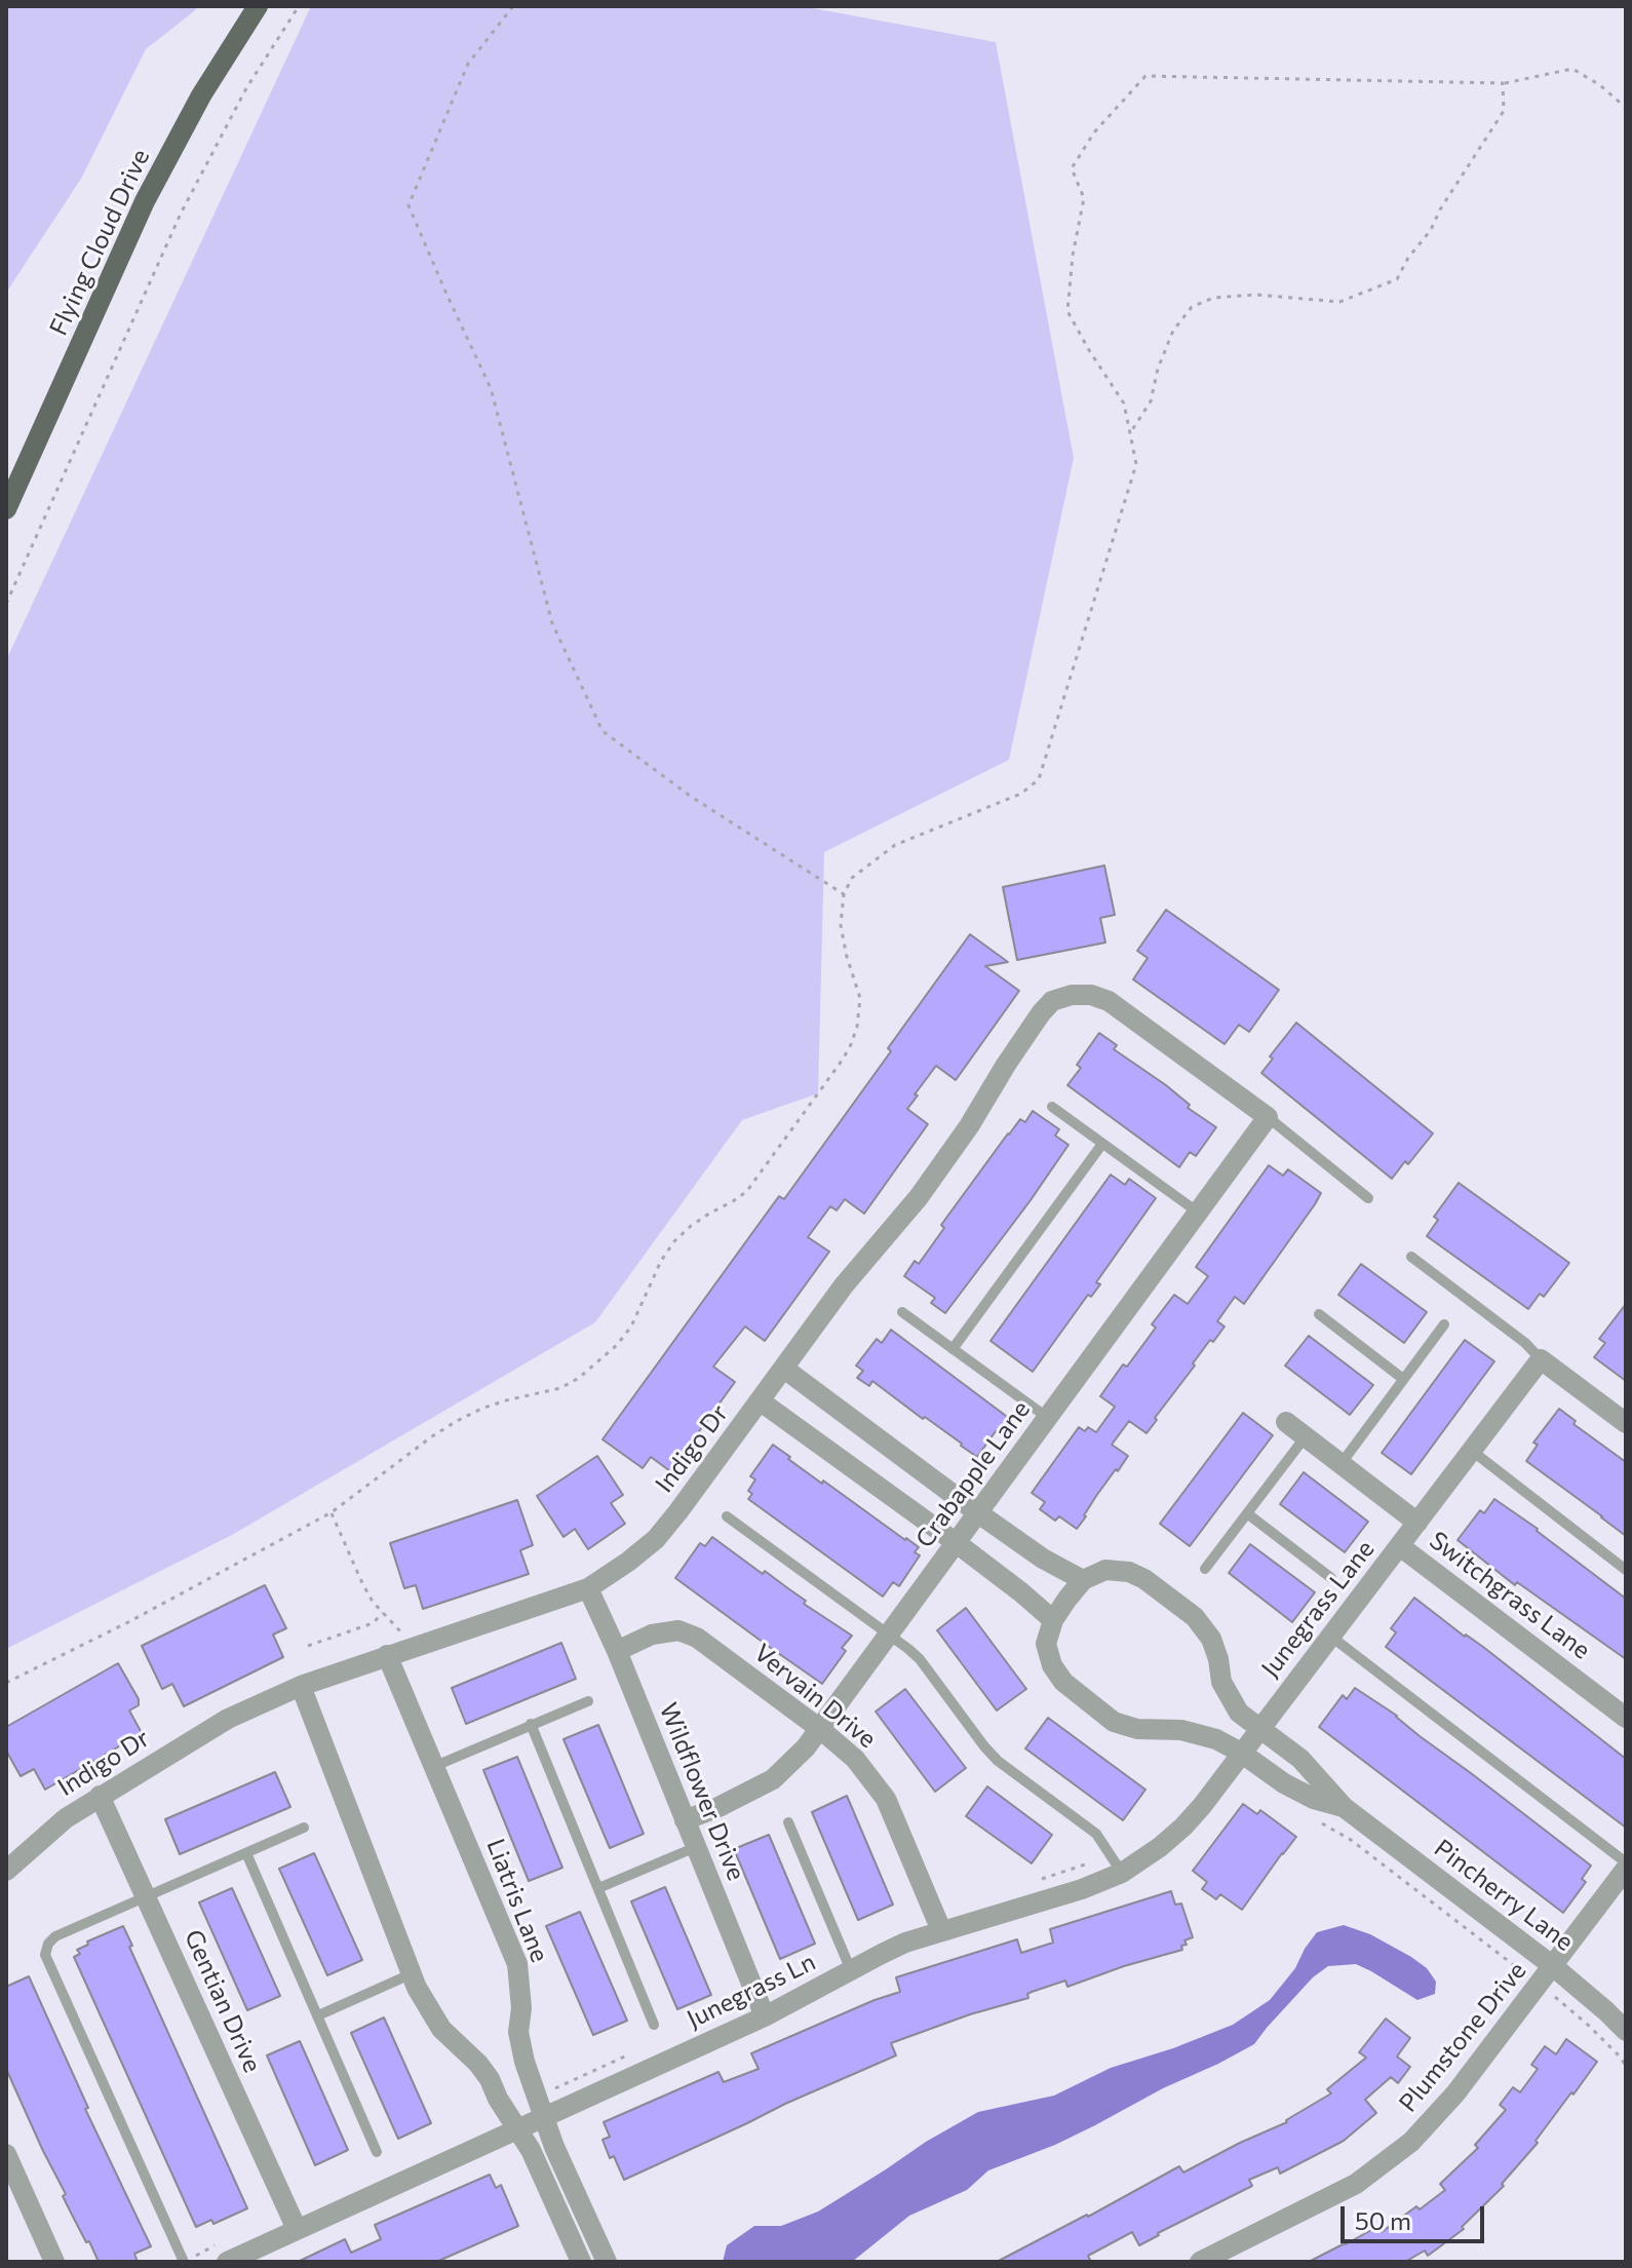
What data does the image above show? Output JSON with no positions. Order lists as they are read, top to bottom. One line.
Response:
{"streets":{"main road":["Flying Cloud Drive"],"street":["Indigo Dr","Crabapple Lane","Switchgrass Lane","Junegrass Lane","Vervain Drive","Wildflower Drive","Pincherry Lane","Liatris Lane","Junegrass Ln","Gentian Drive","Plumstone Drive"]},"crossings":[["Indigo Dr","Crabapple Lane"],["Indigo Dr","Wildflower Drive"],["Indigo Dr","Liatris Lane"],["Indigo Dr","Gentian Drive"],["Crabapple Lane","Vervain Drive"],["Crabapple Lane","Wildflower Drive"],["Switchgrass Lane","Junegrass Lane"],["Junegrass Lane","Pincherry Lane"],["Junegrass Lane","Junegrass Ln"],["Vervain Drive","Wildflower Drive"],["Vervain Drive","Junegrass Ln"],["Wildflower Drive","Junegrass Ln"],["Pincherry Lane","Junegrass Ln"],["Pincherry Lane","Plumstone Drive"],["Liatris Lane","Junegrass Ln"],["Junegrass Ln","Gentian Drive"]],"scale_bar":"50 m"}
